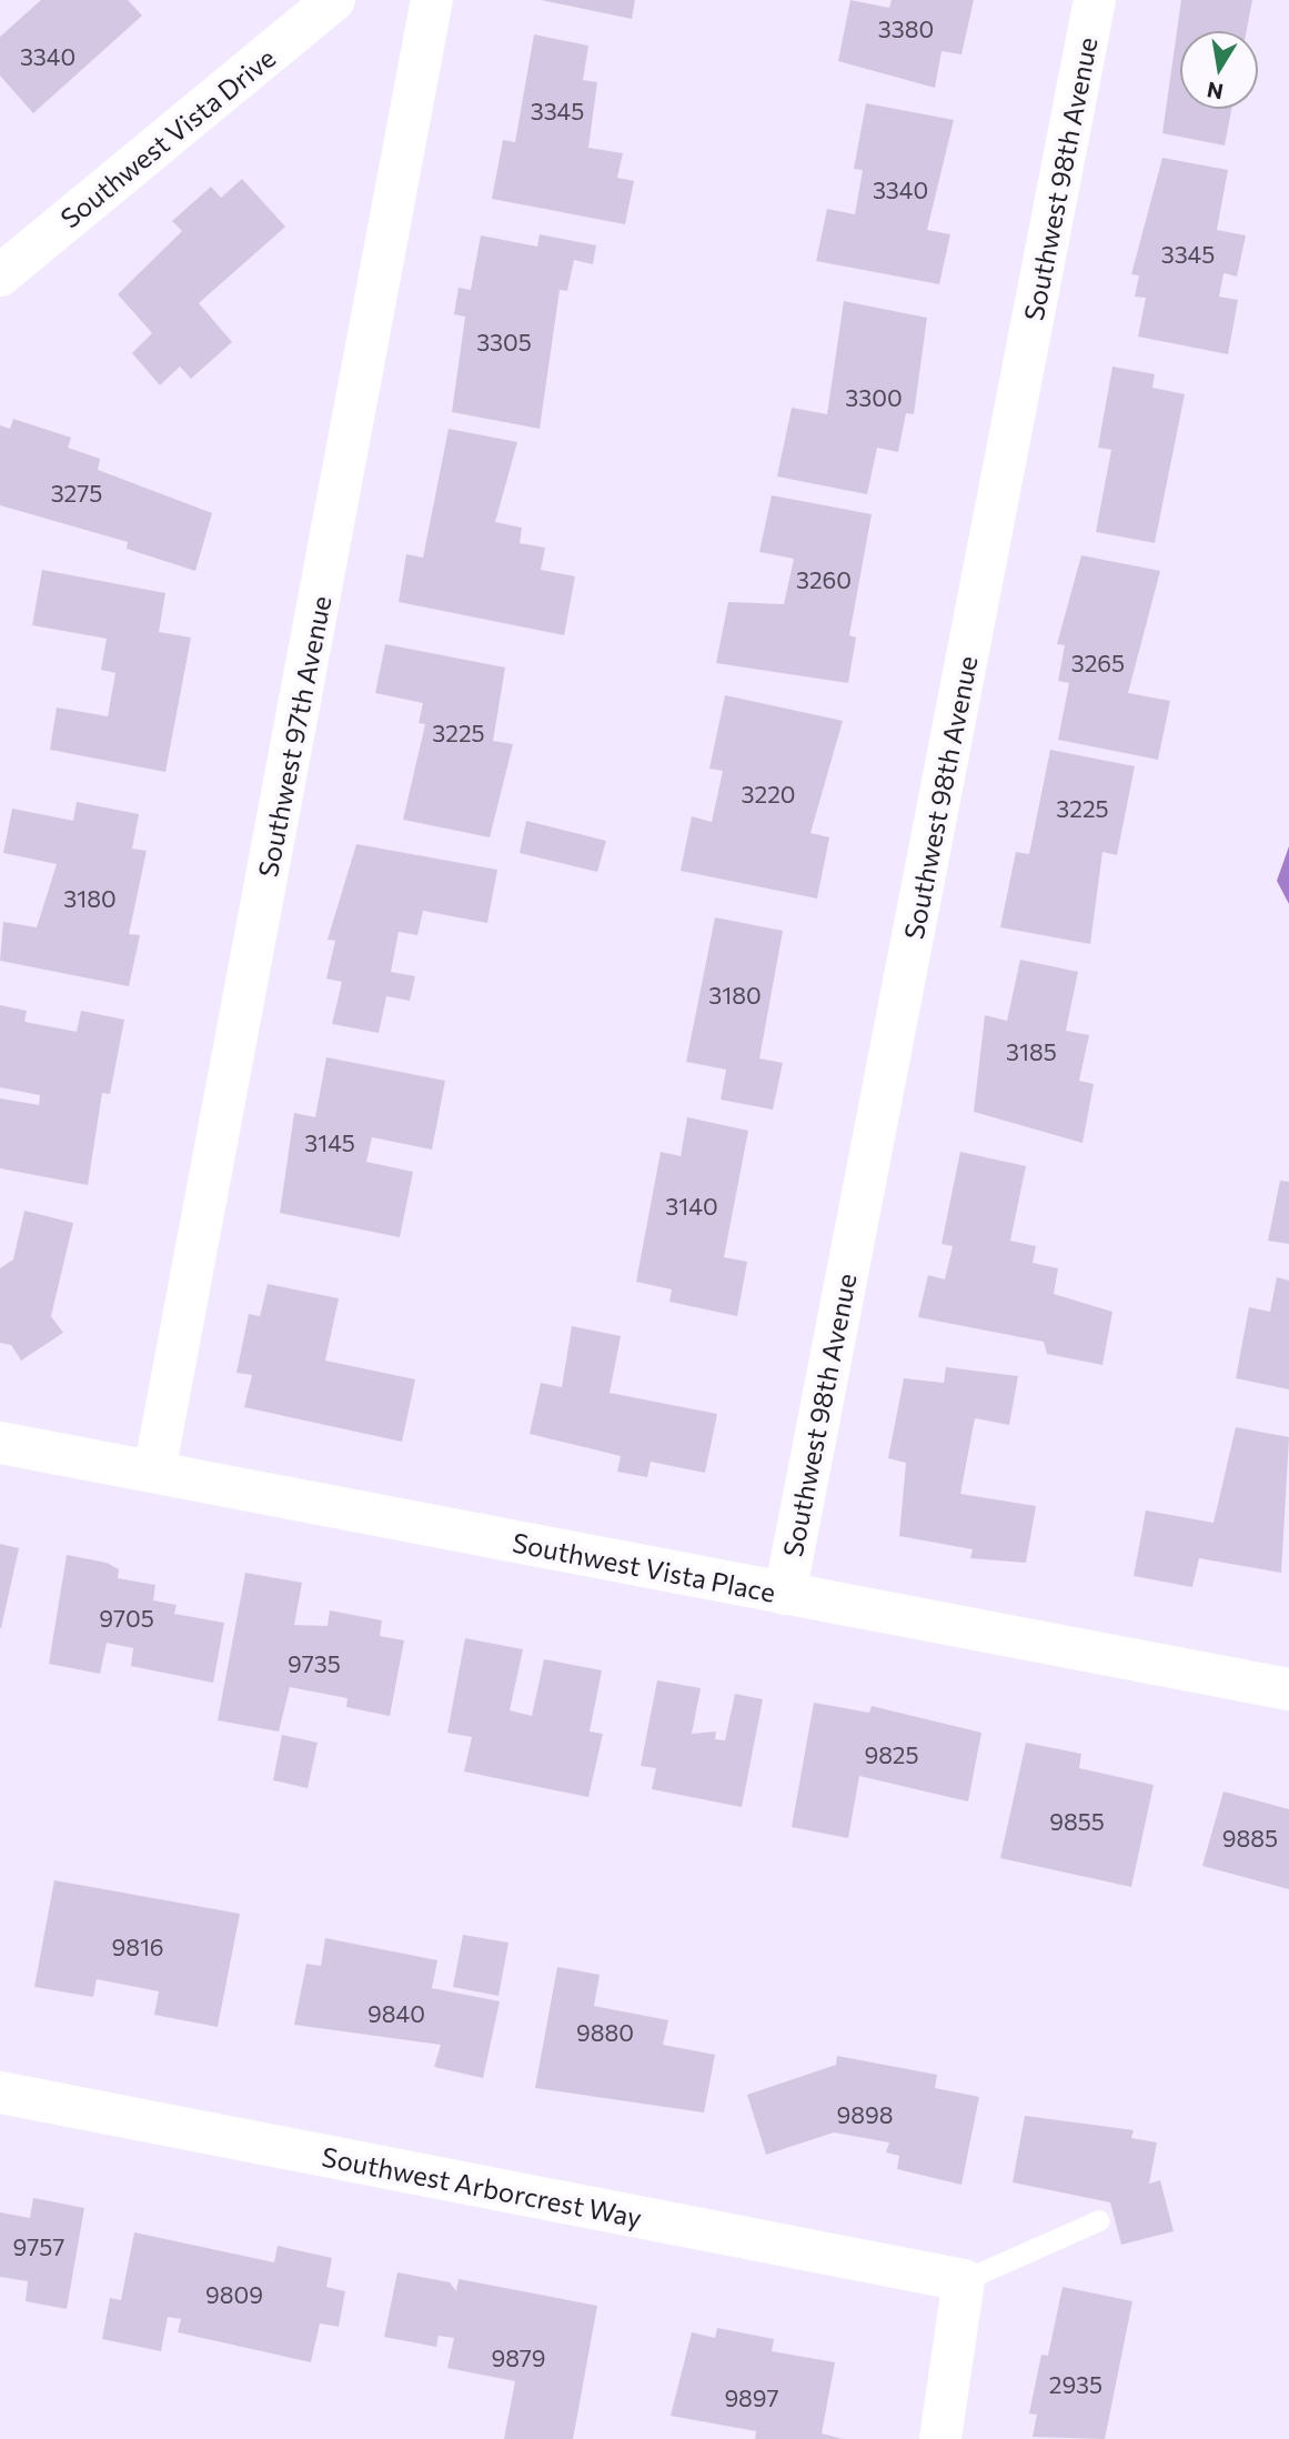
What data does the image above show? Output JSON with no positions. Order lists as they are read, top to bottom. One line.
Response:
{"streets":{"street":["Southwest Vista Drive","Southwest 98th Avenue","Southwest 97th Avenue","Southwest Vista Place","Southwest Arborcrest Way"]},"crossings":[["Southwest 98th Avenue","Southwest Vista Place"],["Southwest 97th Avenue","Southwest Vista Place"]],"house_numbers":["3380","3340","3345","3340","3345","3305","3300","3275","3260","3265","3225","3220","3225","3180","3180","3185","3145","3140","9705","9735","9825","9855","9885","9816","9840","9880","9898","9757","9809","9879","2935","9897"],"north":"bottom"}
